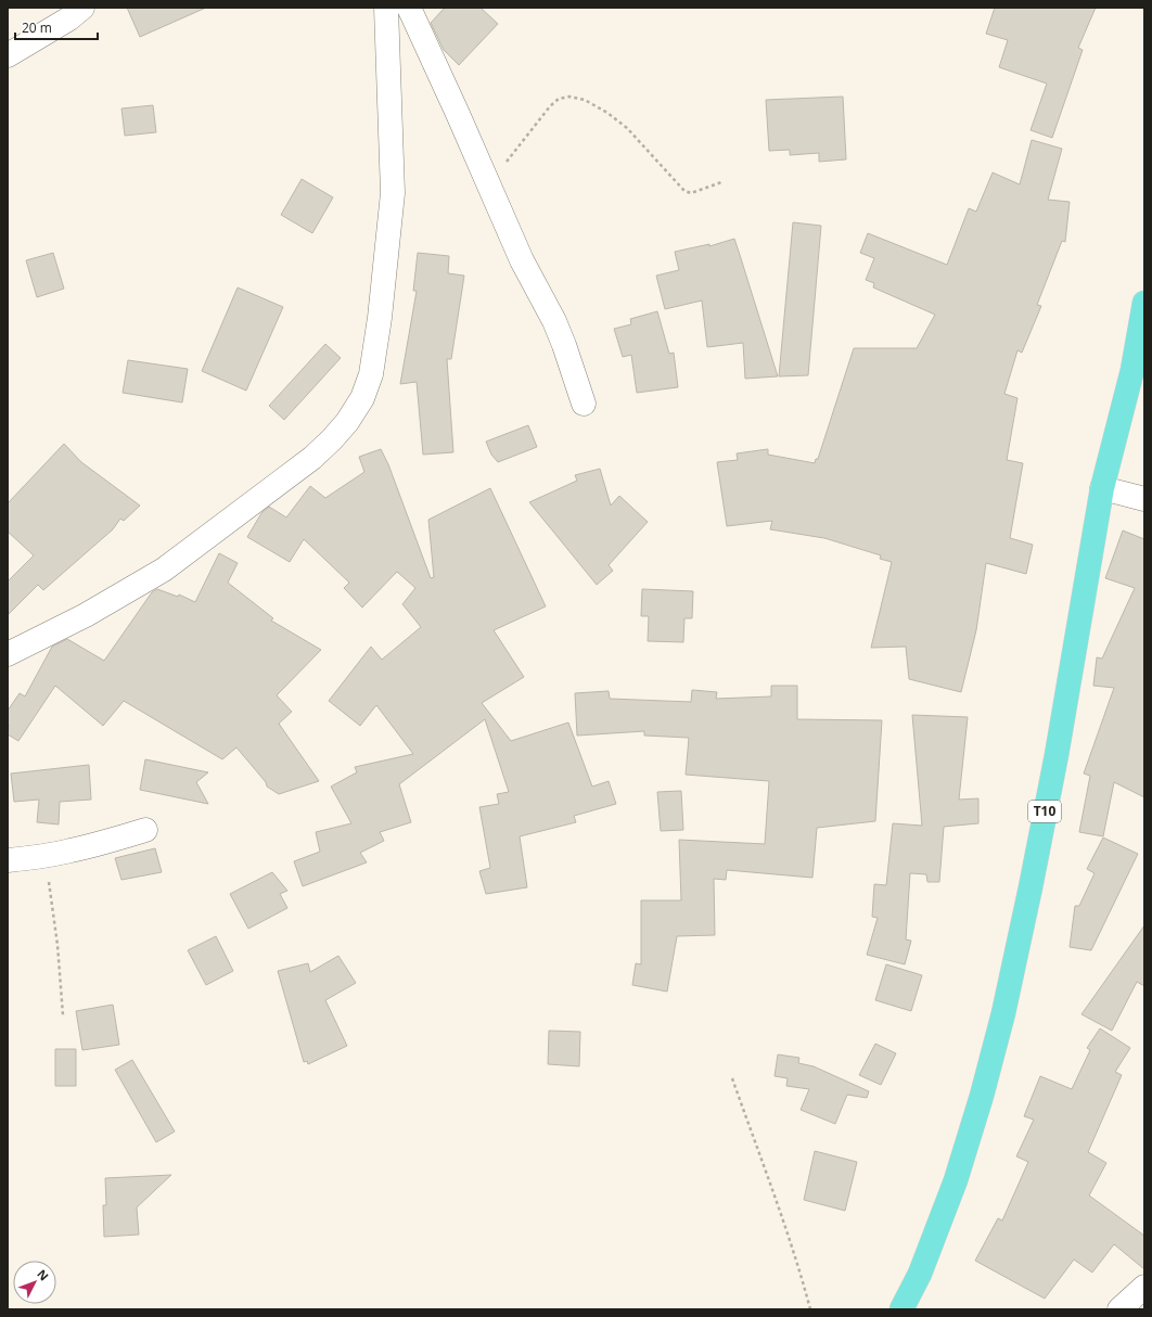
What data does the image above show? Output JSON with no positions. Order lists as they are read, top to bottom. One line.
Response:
{"streets":{"highway":["T10"]},"scale_bar":"20 m","north":"top right"}
